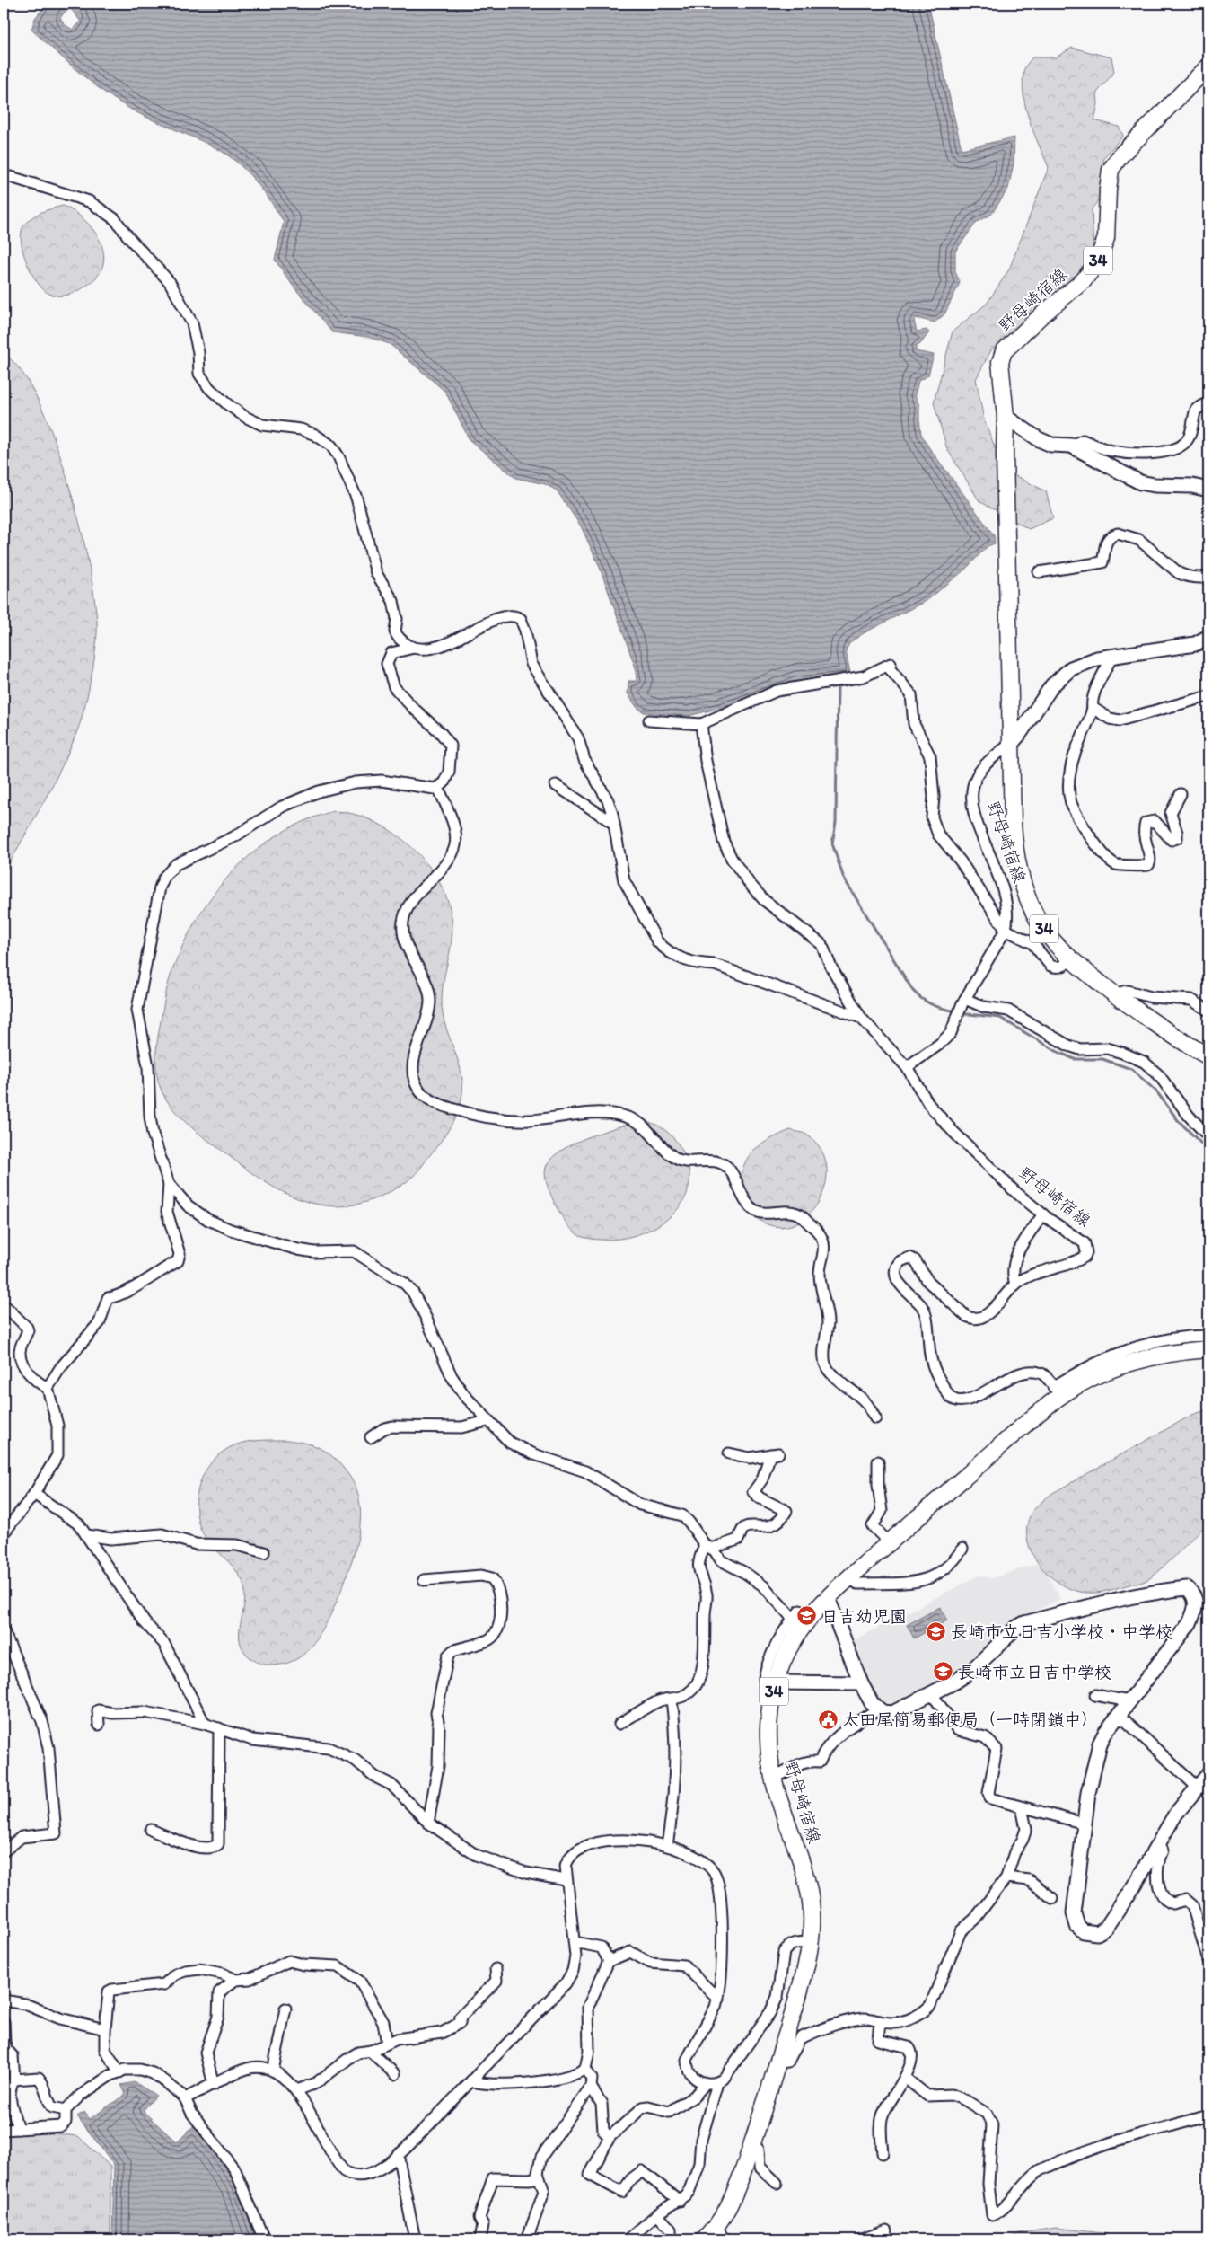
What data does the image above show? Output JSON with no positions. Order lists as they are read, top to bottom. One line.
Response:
{"streets":{"main road":["34","野母崎宿線"]},"places":{"school or university":["日吉幼児園","長崎市立日吉小学校・中学校","長崎市立日吉中学校"],"public building":["太田尾簡易郵便局（一時閉鎖中）"]}}
